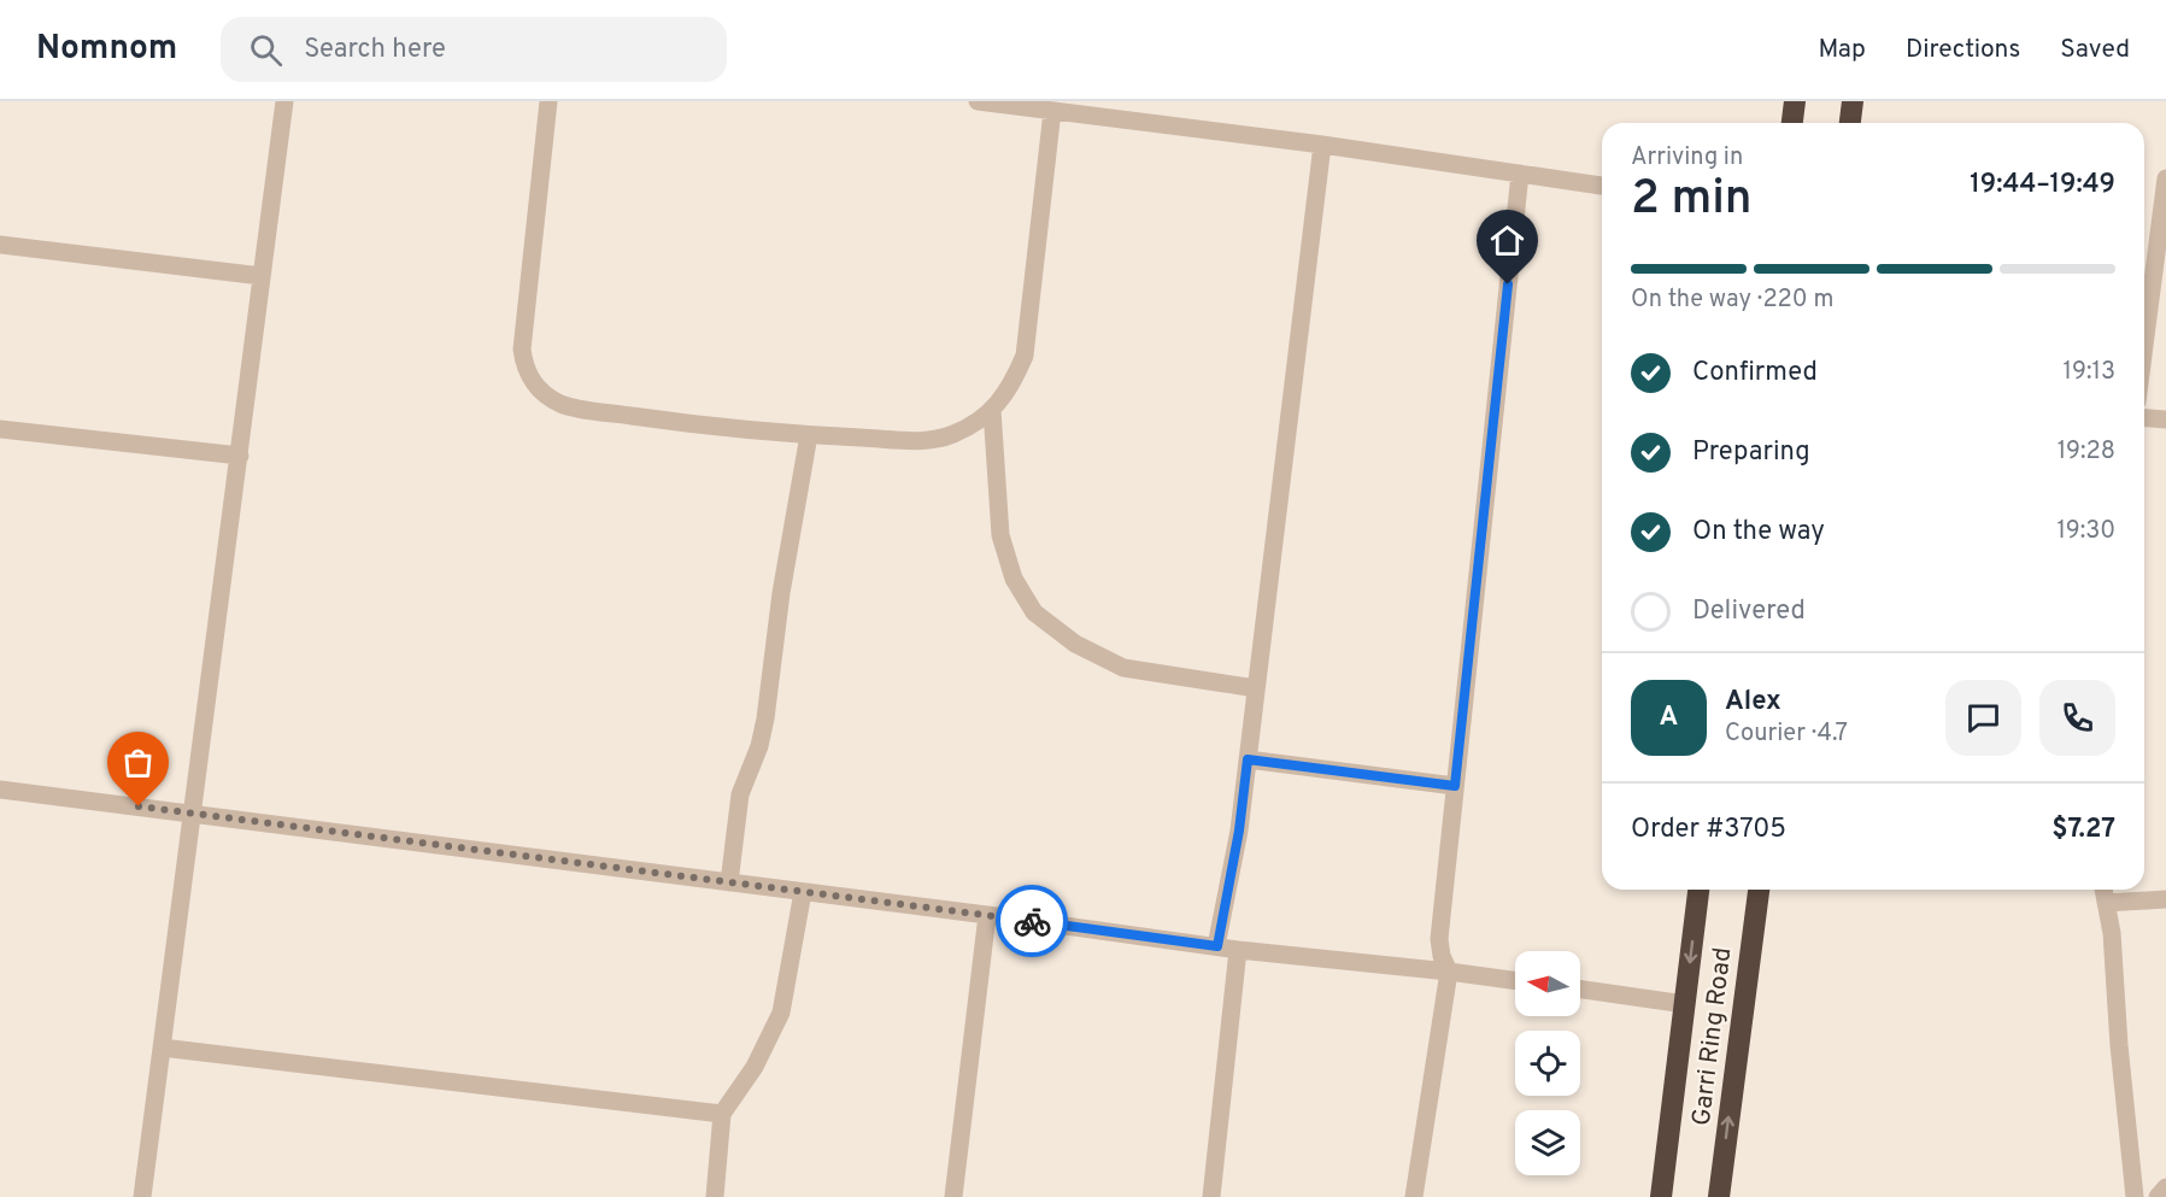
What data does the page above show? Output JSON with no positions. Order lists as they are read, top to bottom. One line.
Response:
{"streets":{"highway":["Garri Ring Road"]},"north":"left","page":{"header":"Nomnom","search":"Search here","nav":["Map","Directions","Saved"],"heading":["2 min","Arriving in","19:44–19:49"],"panel":["Alex","Courier · 4.7","Order #3705","$7.27"],"bar":"On the way · 220 m","list":[["Confirmed","19:13"],["Preparing","19:28"],["On the way","19:30"],"Delivered"],"round":"A"}}
